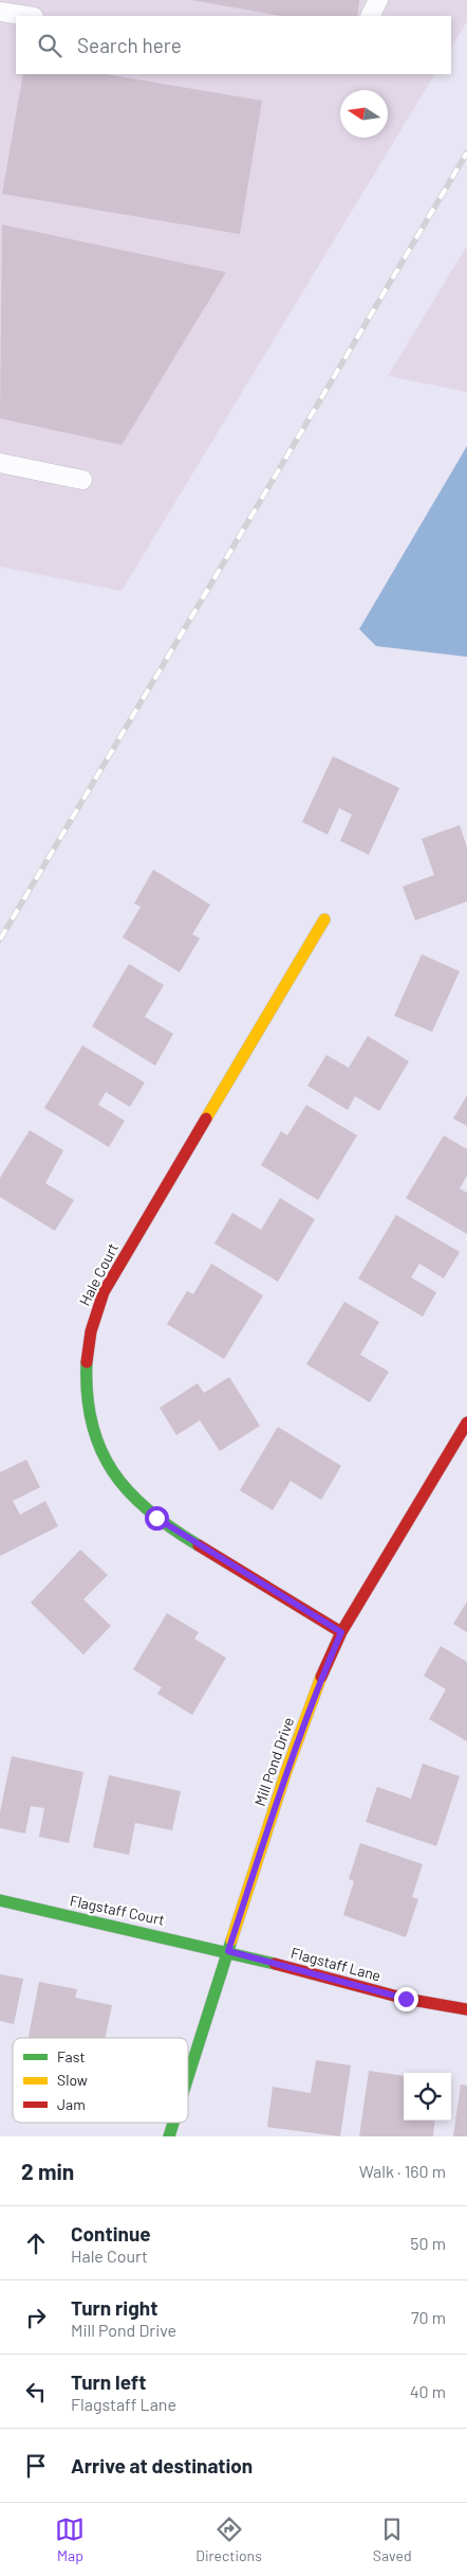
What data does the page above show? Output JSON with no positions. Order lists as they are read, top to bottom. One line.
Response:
{"streets":{"street":["Hale Court","Mill Pond Drive","Flagstaff Court","Flagstaff Lane"]},"crossings":[["Hale Court","Mill Pond Drive"],["Mill Pond Drive","Flagstaff Court"],["Mill Pond Drive","Flagstaff Lane"],["Flagstaff Court","Flagstaff Lane"]],"legend":["Fast","Slow","Jam"],"north":"left","page":{"search":"Search here","heading":["2 min","Walk · 160 m"],"list":[["Continue","Hale Court","50 m"],["Turn right","Mill Pond Drive","70 m"],["Turn left","Flagstaff Lane","40 m"],"Arrive at destination"],"nav":["Map","Directions","Saved"]}}
